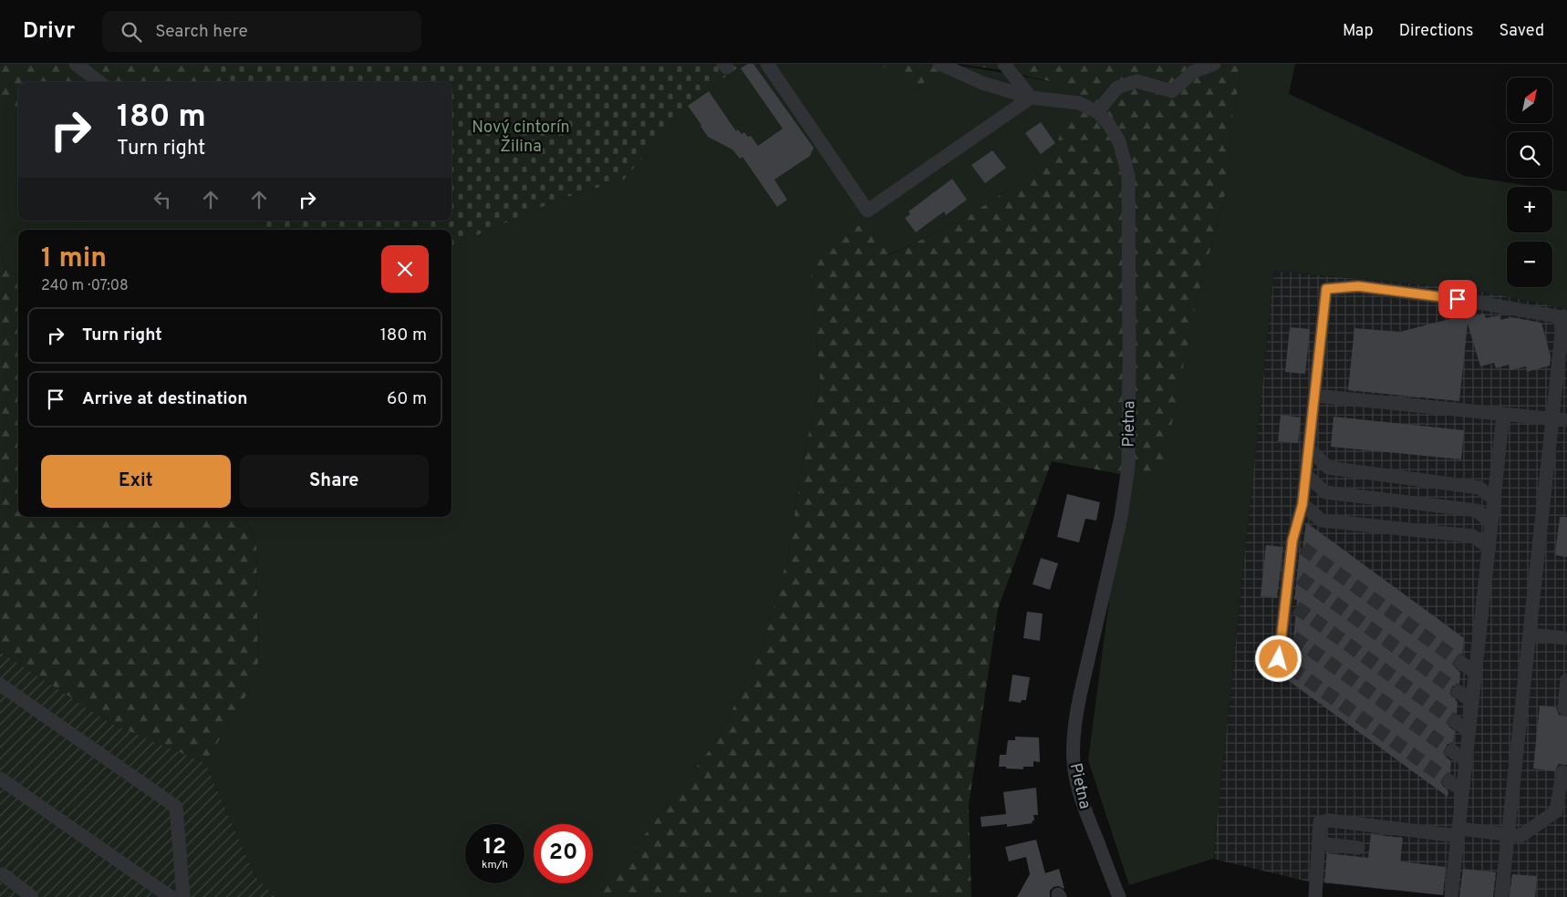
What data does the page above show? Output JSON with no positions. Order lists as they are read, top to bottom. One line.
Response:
{"streets":{"street":["Pietna"]},"parks":["Nový cintorín Žilina"],"north":"top right","page":{"header":"Drivr","search":"Search here","nav":["Map","Directions","Saved"],"map_buttons":["+","−"],"turn":["180 m","Turn right"],"heading":["1 min","240 m · 07:08"],"list":[{"name":"Turn right","value":"180 m"},{"name":"Arrive at destination","value":"60 m"}],"buttons":["Exit","Share"],"speed":"12 km/h","limit":"20"}}
